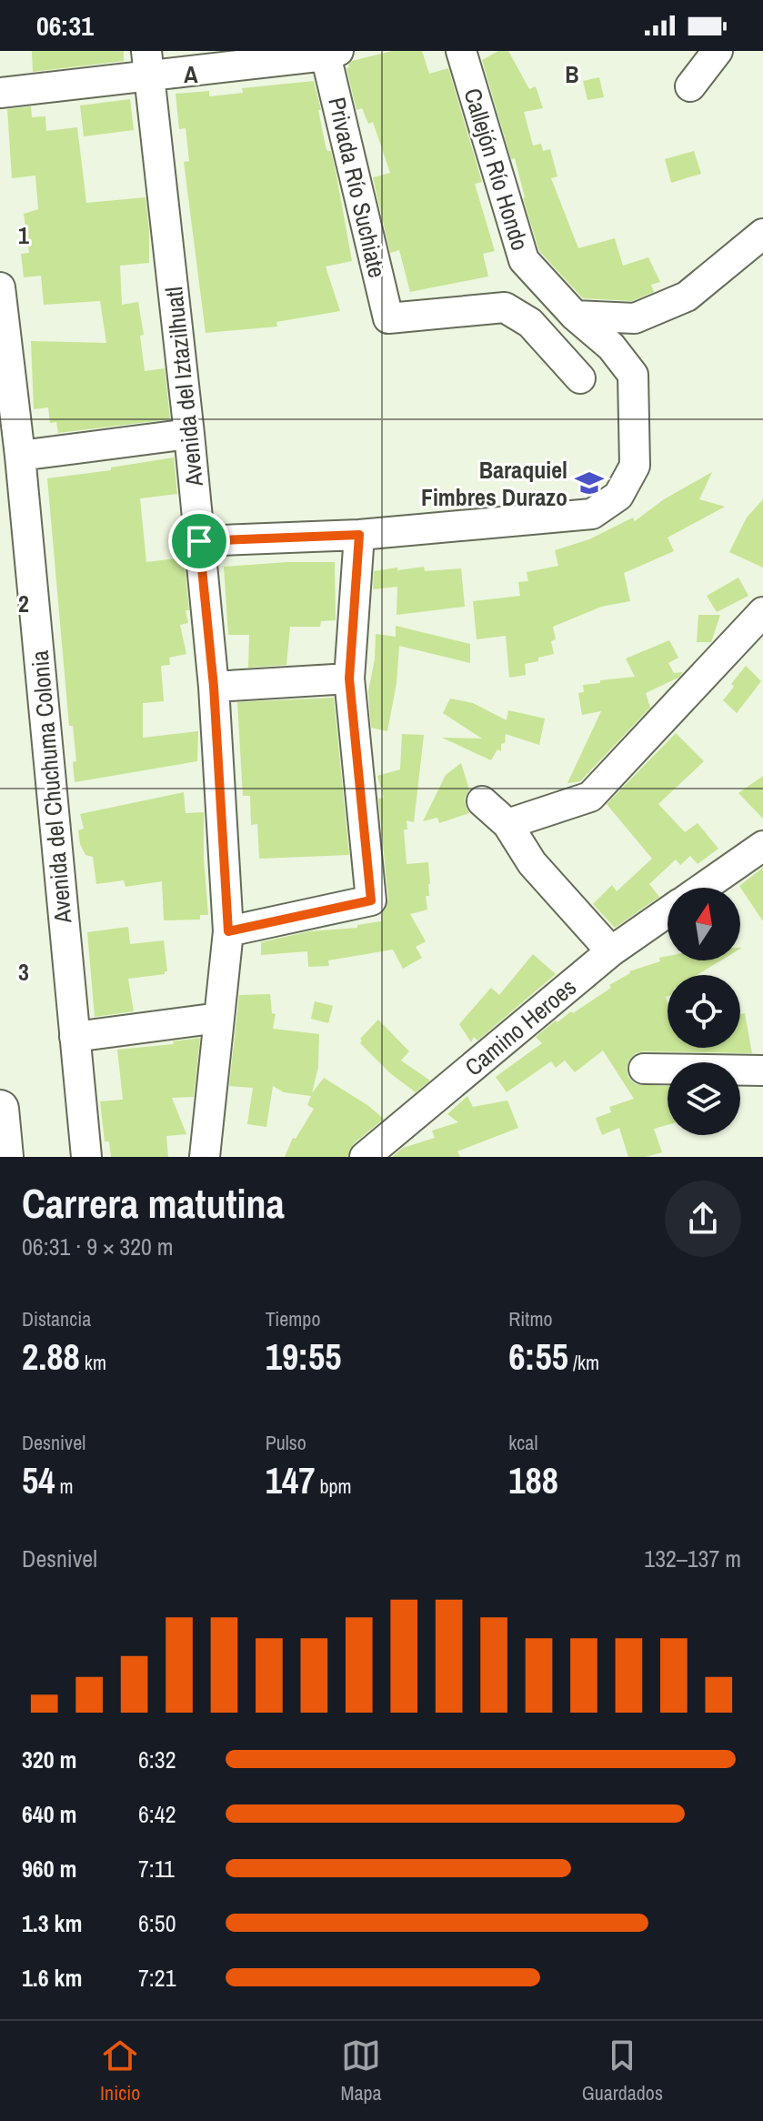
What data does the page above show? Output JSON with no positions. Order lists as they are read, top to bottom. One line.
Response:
{"streets":{"street":["Callejón Río Hondo","Privada Río Suchiate","Avenida del Iztazilhuatl","Avenida del Chuchuma Colonia","Camino Heroes"]},"crossings":[["Callejón Río Hondo","Avenida del Iztazilhuatl"]],"places":{"school or university":["Baraquiel Fimbres Durazo"]},"north":"top","page":{"status":"06:31","heading":["Carrera matutina","06:31 · 9 × 320 m"],"stats":[["Distancia","2.88 km"],["Tiempo","19:55"],["Ritmo","6:55 /km"],["Desnivel","54 m"],["Pulso","147 bpm"],["kcal","188"]],"chart":["Desnivel","132–137 m"],"list":[{"name":"320 m","note":"6:32"},{"name":"640 m","note":"6:42"},{"name":"960 m","note":"7:11"},{"name":"1.3 km","note":"6:50"},{"name":"1.6 km","note":"7:21"}],"tabs":["Inicio","Mapa","Guardados"]},"grid":{"columns":["A","B"],"rows":["1","2","3"]}}
